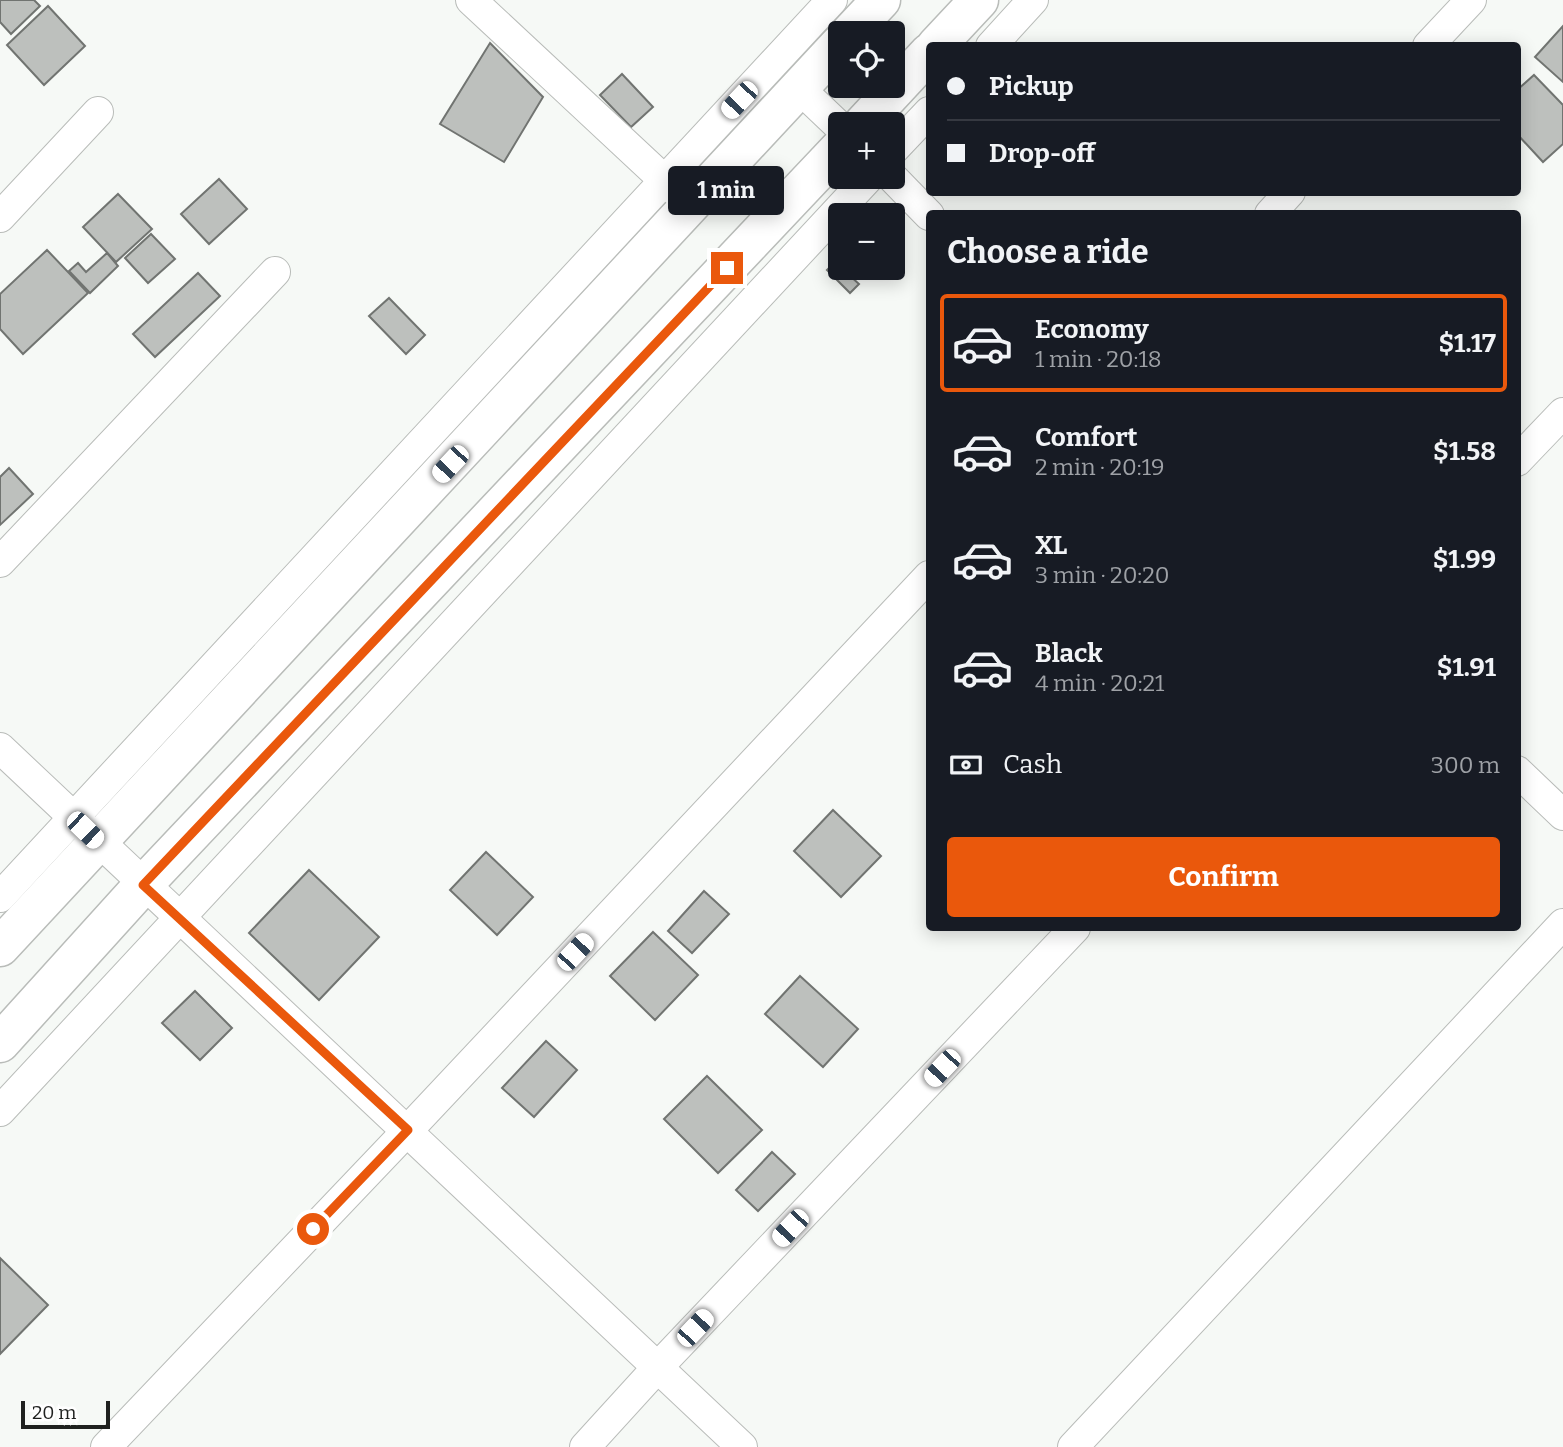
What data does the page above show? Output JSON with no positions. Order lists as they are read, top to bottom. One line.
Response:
{"scale_bar":"20 m","page":{"map_buttons":["+","−"],"banner":["Pickup","Drop-off"],"bubble":"1 min","heading":"Choose a ride","list":[{"name":"Economy","note":"1 min · 20:18","value":"$1.17"},{"name":"Comfort","note":"2 min · 20:19","value":"$1.58"},{"name":"XL","note":"3 min · 20:20","value":"$1.99"},{"name":"Black","note":"4 min · 20:21","value":"$1.91"}],"pay":["Cash","300 m"],"buttons":"Confirm","scale":"20 m"}}
